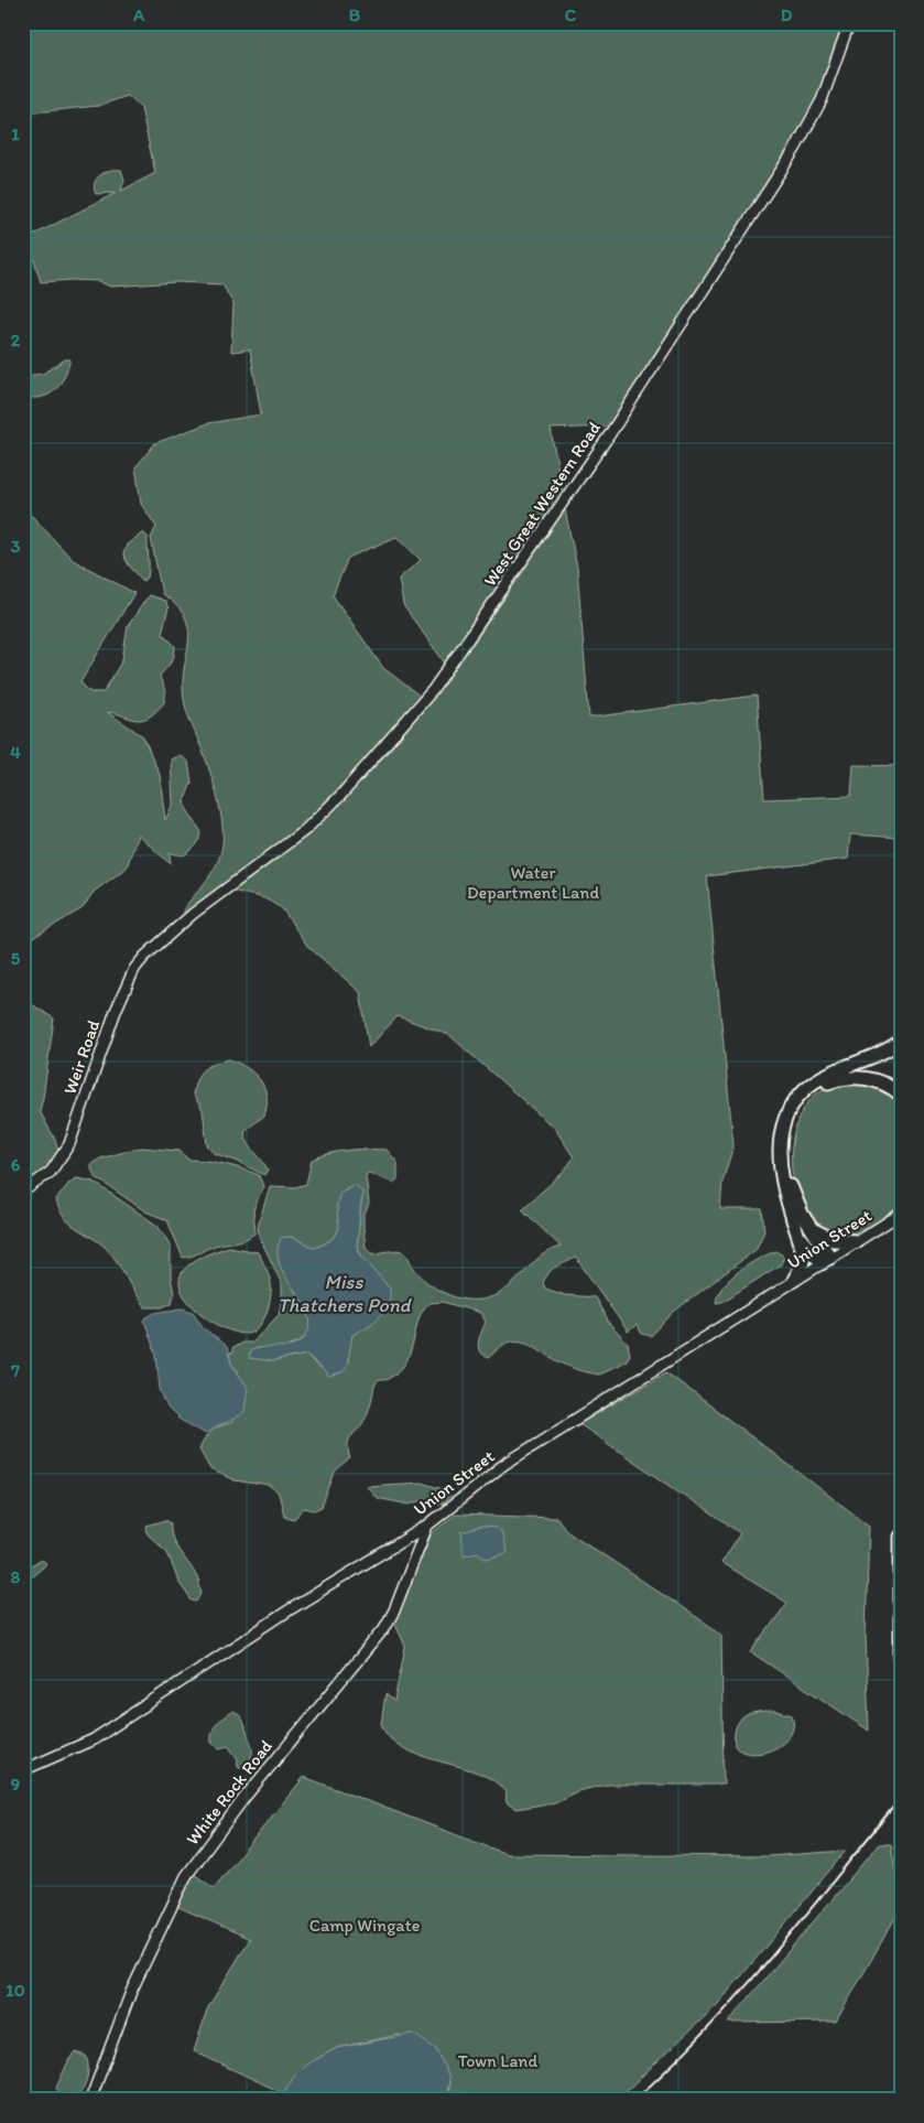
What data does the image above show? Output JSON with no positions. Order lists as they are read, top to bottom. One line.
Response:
{"streets":{"street":["West Great Western Road","Weir Road","Union Street","White Rock Road"]},"crossings":[["West Great Western Road","Weir Road"],["Union Street","White Rock Road"]],"water":["Miss Thatchers Pond"],"parks":["Water Department Land","Camp Wingate","Town Land"],"grid":{"columns":["A","B","C","D"],"rows":["1","2","3","4","5","6","7","8","9","10"]}}
